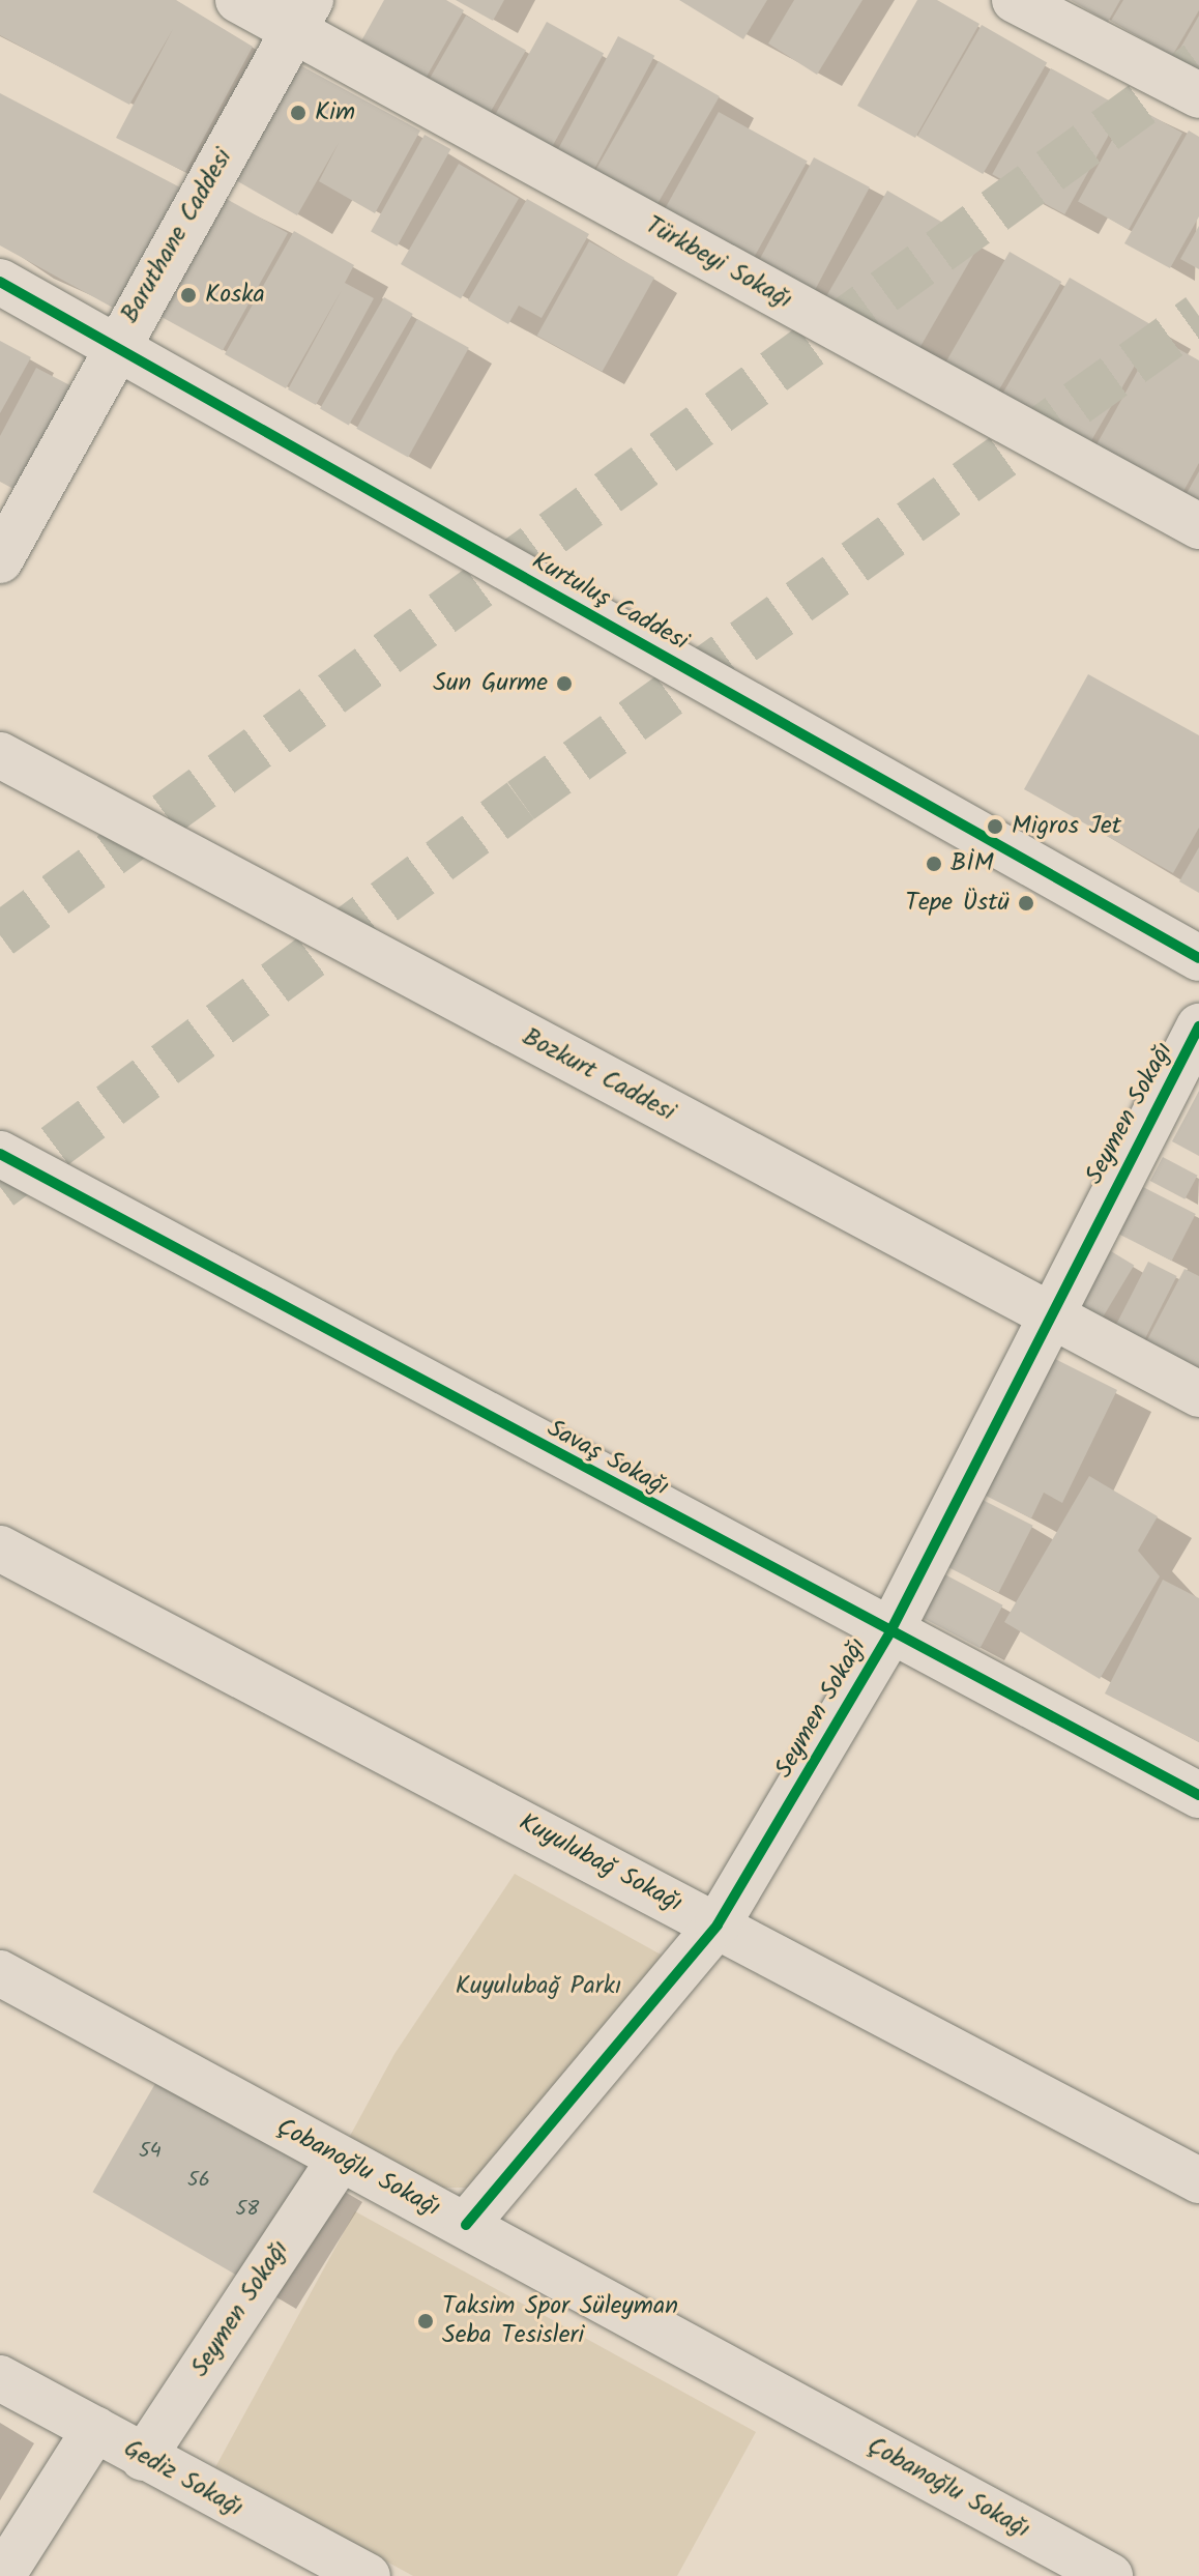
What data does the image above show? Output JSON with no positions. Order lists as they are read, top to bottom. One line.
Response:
{"streets":{"street":["Baruthane Caddesi","Türkbeyi Sokağı","Kurtuluş Caddesi","Bozkurt Caddesi","Seymen Sokağı","Savaş Sokağı","Kuyulubağ Sokağı","Çobanoğlu Sokağı","Gediz Sokağı"]},"crossings":[["Baruthane Caddesi","Türkbeyi Sokağı"],["Baruthane Caddesi","Kurtuluş Caddesi"],["Bozkurt Caddesi","Seymen Sokağı"],["Seymen Sokağı","Savaş Sokağı"],["Seymen Sokağı","Kuyulubağ Sokağı"],["Seymen Sokağı","Çobanoğlu Sokağı"],["Seymen Sokağı","Gediz Sokağı"]],"parks":["Kuyulubağ Parkı"],"places":["Kim","Koska","Sun Gurme","Migros Jet","BİM","Tepe Üstü","Taksim Spor Süleyman Seba Tesisleri"],"house_numbers":["54","56","58"]}
